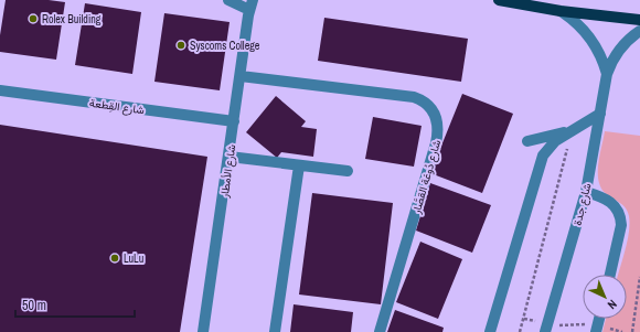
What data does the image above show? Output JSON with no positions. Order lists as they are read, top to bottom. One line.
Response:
{"streets":{"street":["شارع القِطعة","شارع الأمطار","شارع دُوغة القصَّار","شارع جدة"]},"crossings":[["شارع القِطعة","شارع الأمطار"],["شارع الأمطار","شارع دُوغة القصَّار"]],"places":["Rolex Building","Syscoms College","LuLu"],"scale_bar":"50 m","north":"bottom right"}
